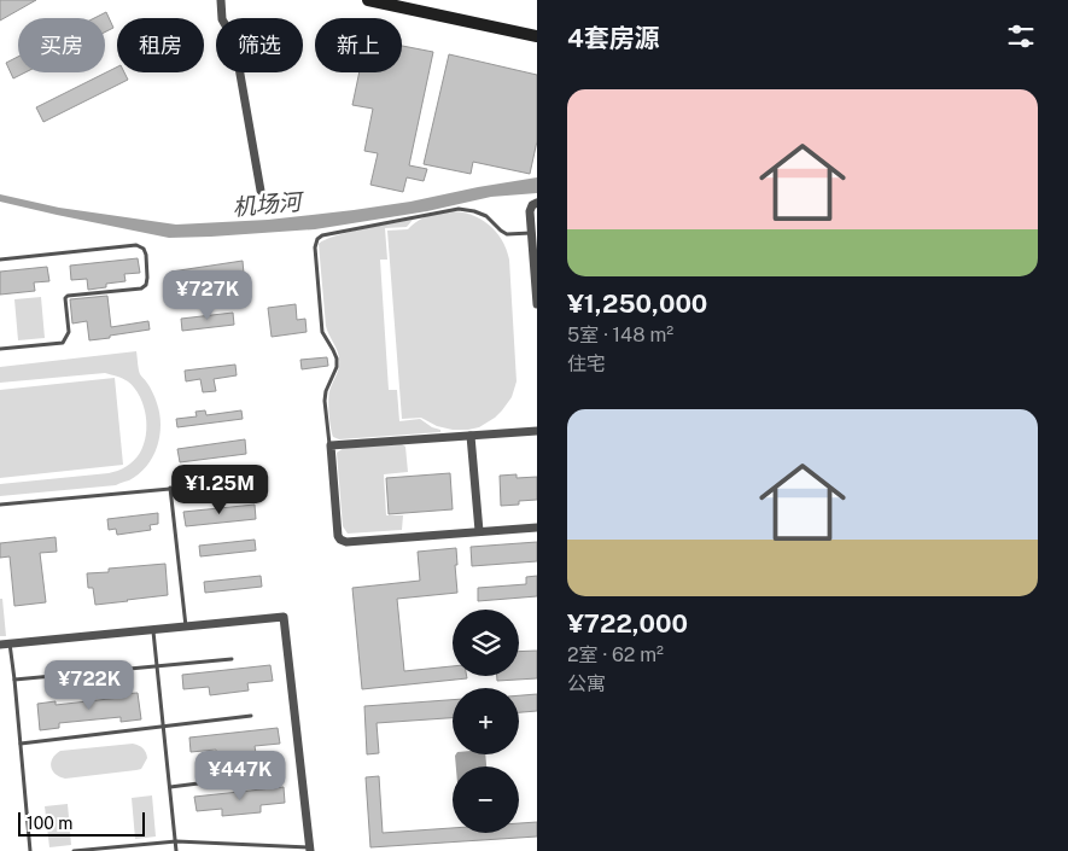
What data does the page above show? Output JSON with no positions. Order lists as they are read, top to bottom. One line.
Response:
{"water":["机场河"],"scale_bar":"100 m","page":{"heading":"4套房源","chip":["买房","租房","筛选","新上"],"list":[{"name":"¥1,250,000","note":"5室 · 148 m² · 住宅"},{"name":"¥722,000","note":"2室 · 62 m² · 公寓"}],"price":["¥727K","¥1.25M","¥722K","¥447K"],"map_buttons":["+","−"],"scale":"100 m"}}
